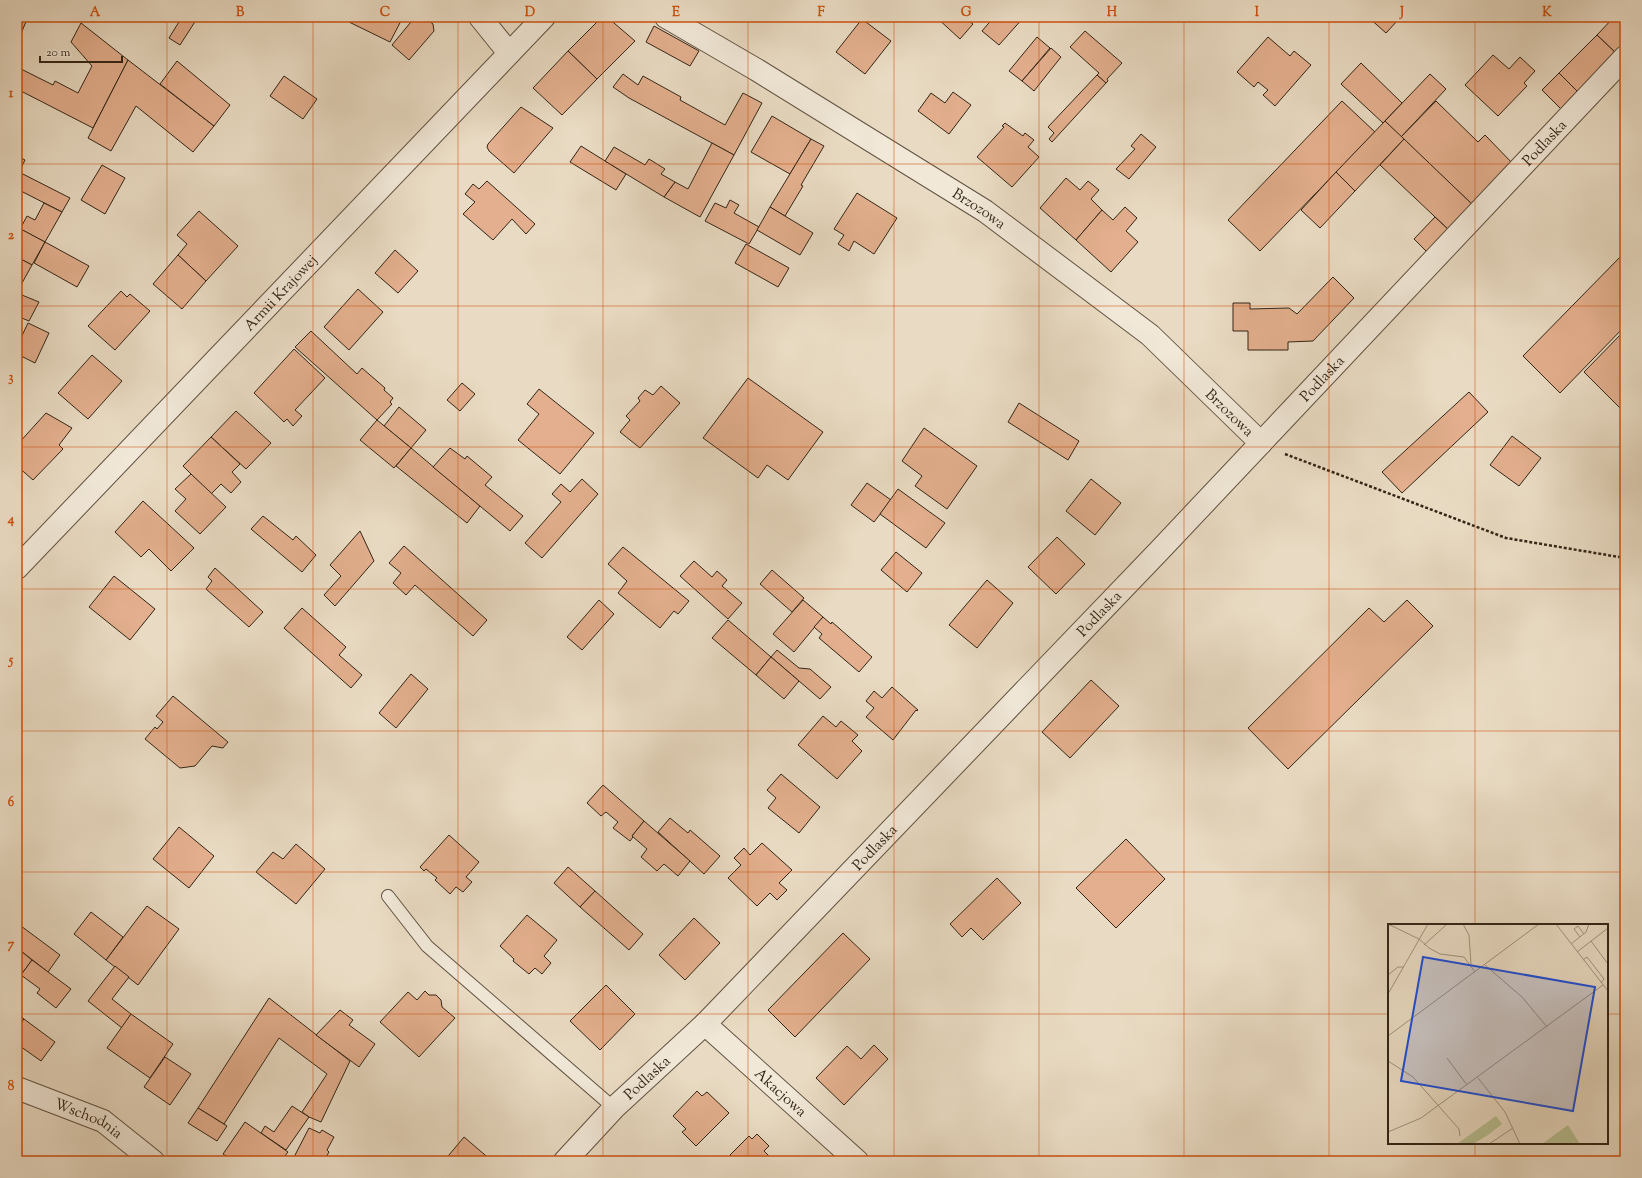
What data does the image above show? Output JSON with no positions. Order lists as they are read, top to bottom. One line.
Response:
{"streets":{"street":["Podlaska","Brzozowa","Armii Krajowej","Akacjowa","Wschodnia"]},"crossings":[["Podlaska","Brzozowa"],["Podlaska","Akacjowa"]],"scale_bar":"20 m","grid":{"columns":["A","B","C","D","E","F","G","H","I","J","K"],"rows":["1","2","3","4","5","6","7","8"]}}
